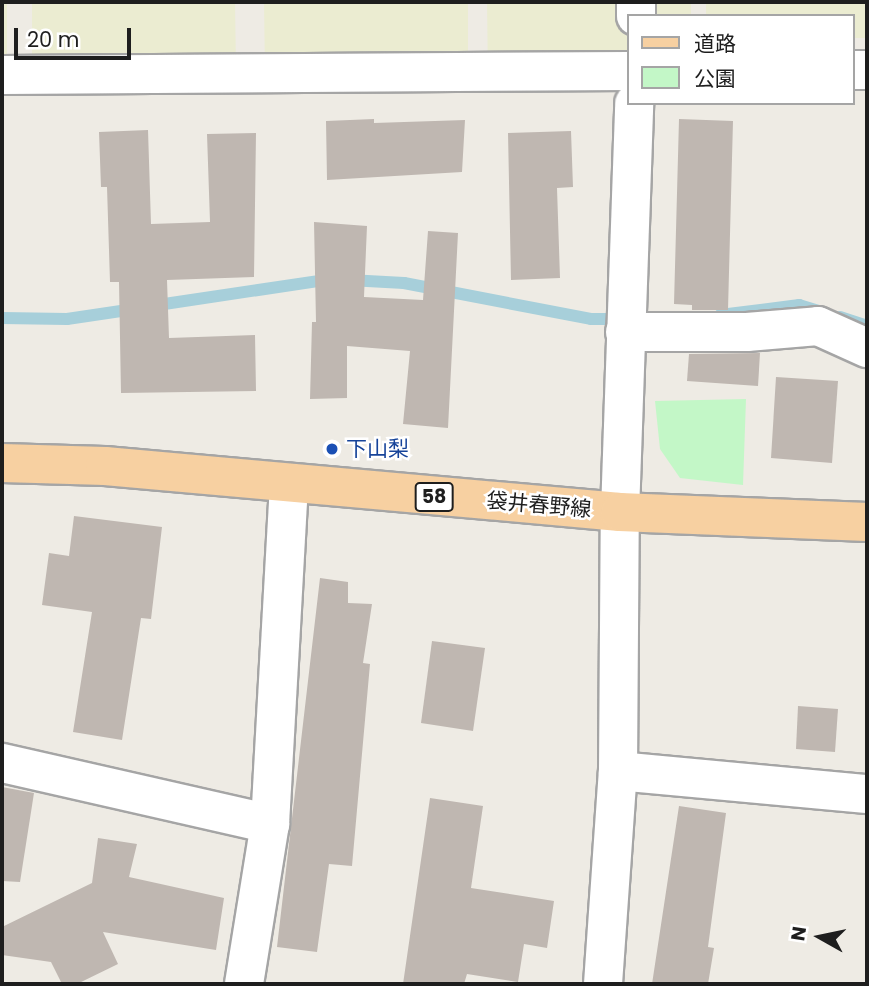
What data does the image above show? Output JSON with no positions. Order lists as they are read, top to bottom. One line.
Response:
{"streets":{"main road":["58","袋井春野線"]},"places":["下山梨"],"legend":["道路","公園"],"scale_bar":"20 m","north":"left"}
